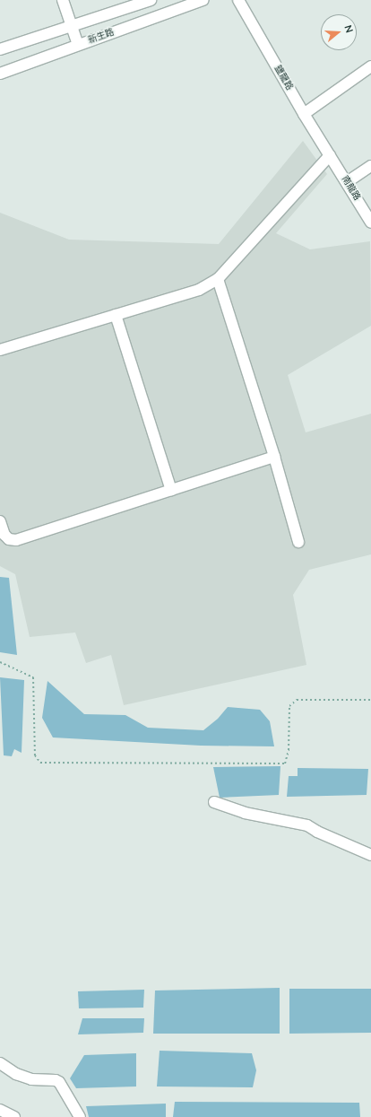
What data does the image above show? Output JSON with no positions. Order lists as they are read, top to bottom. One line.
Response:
{"streets":{"street":["新生路","鹽龍路","南龍路"]},"crossings":[["鹽龍路","南龍路"]],"north":"right"}
